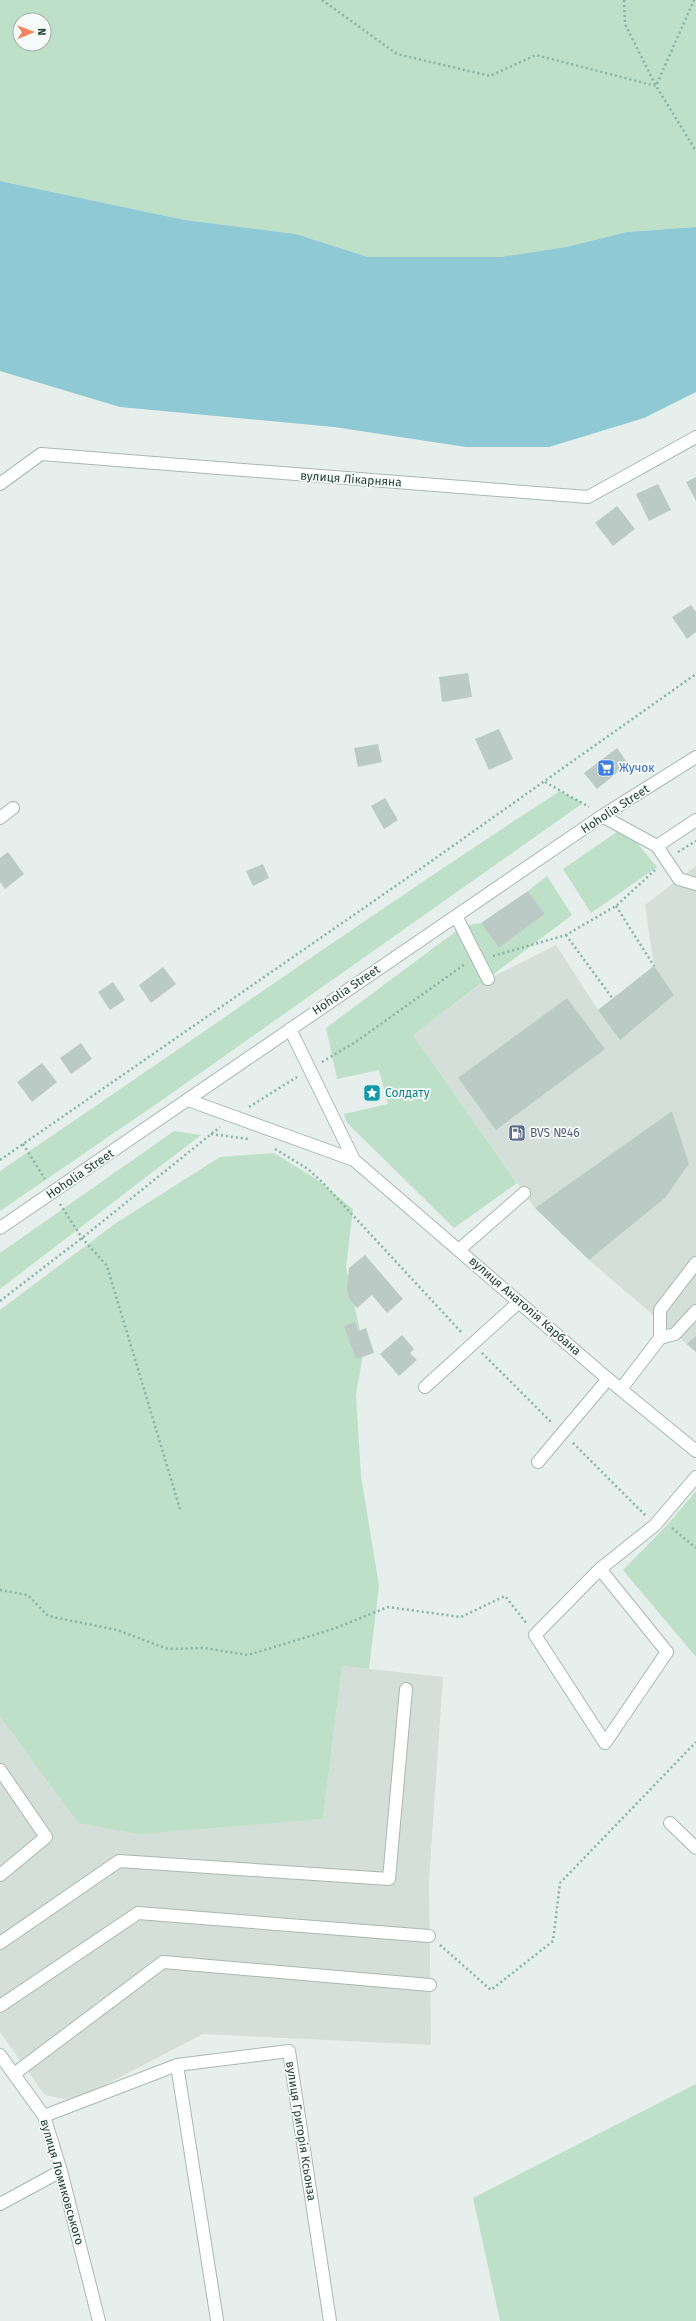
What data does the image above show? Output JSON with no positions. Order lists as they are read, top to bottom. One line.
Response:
{"streets":{"street":["вулиця Лікарняна","Hoholia Street","вулиця Анатолія Карбана","вулиця Григорія Ксьонза","вулиця Ломиковського"]},"crossings":[["вулиця Григорія Ксьонза","вулиця Ломиковського"]],"places":{"supermarket":["Жучок"],"place":["Солдату"],"fuel station":["BVS №46"]},"north":"right"}
